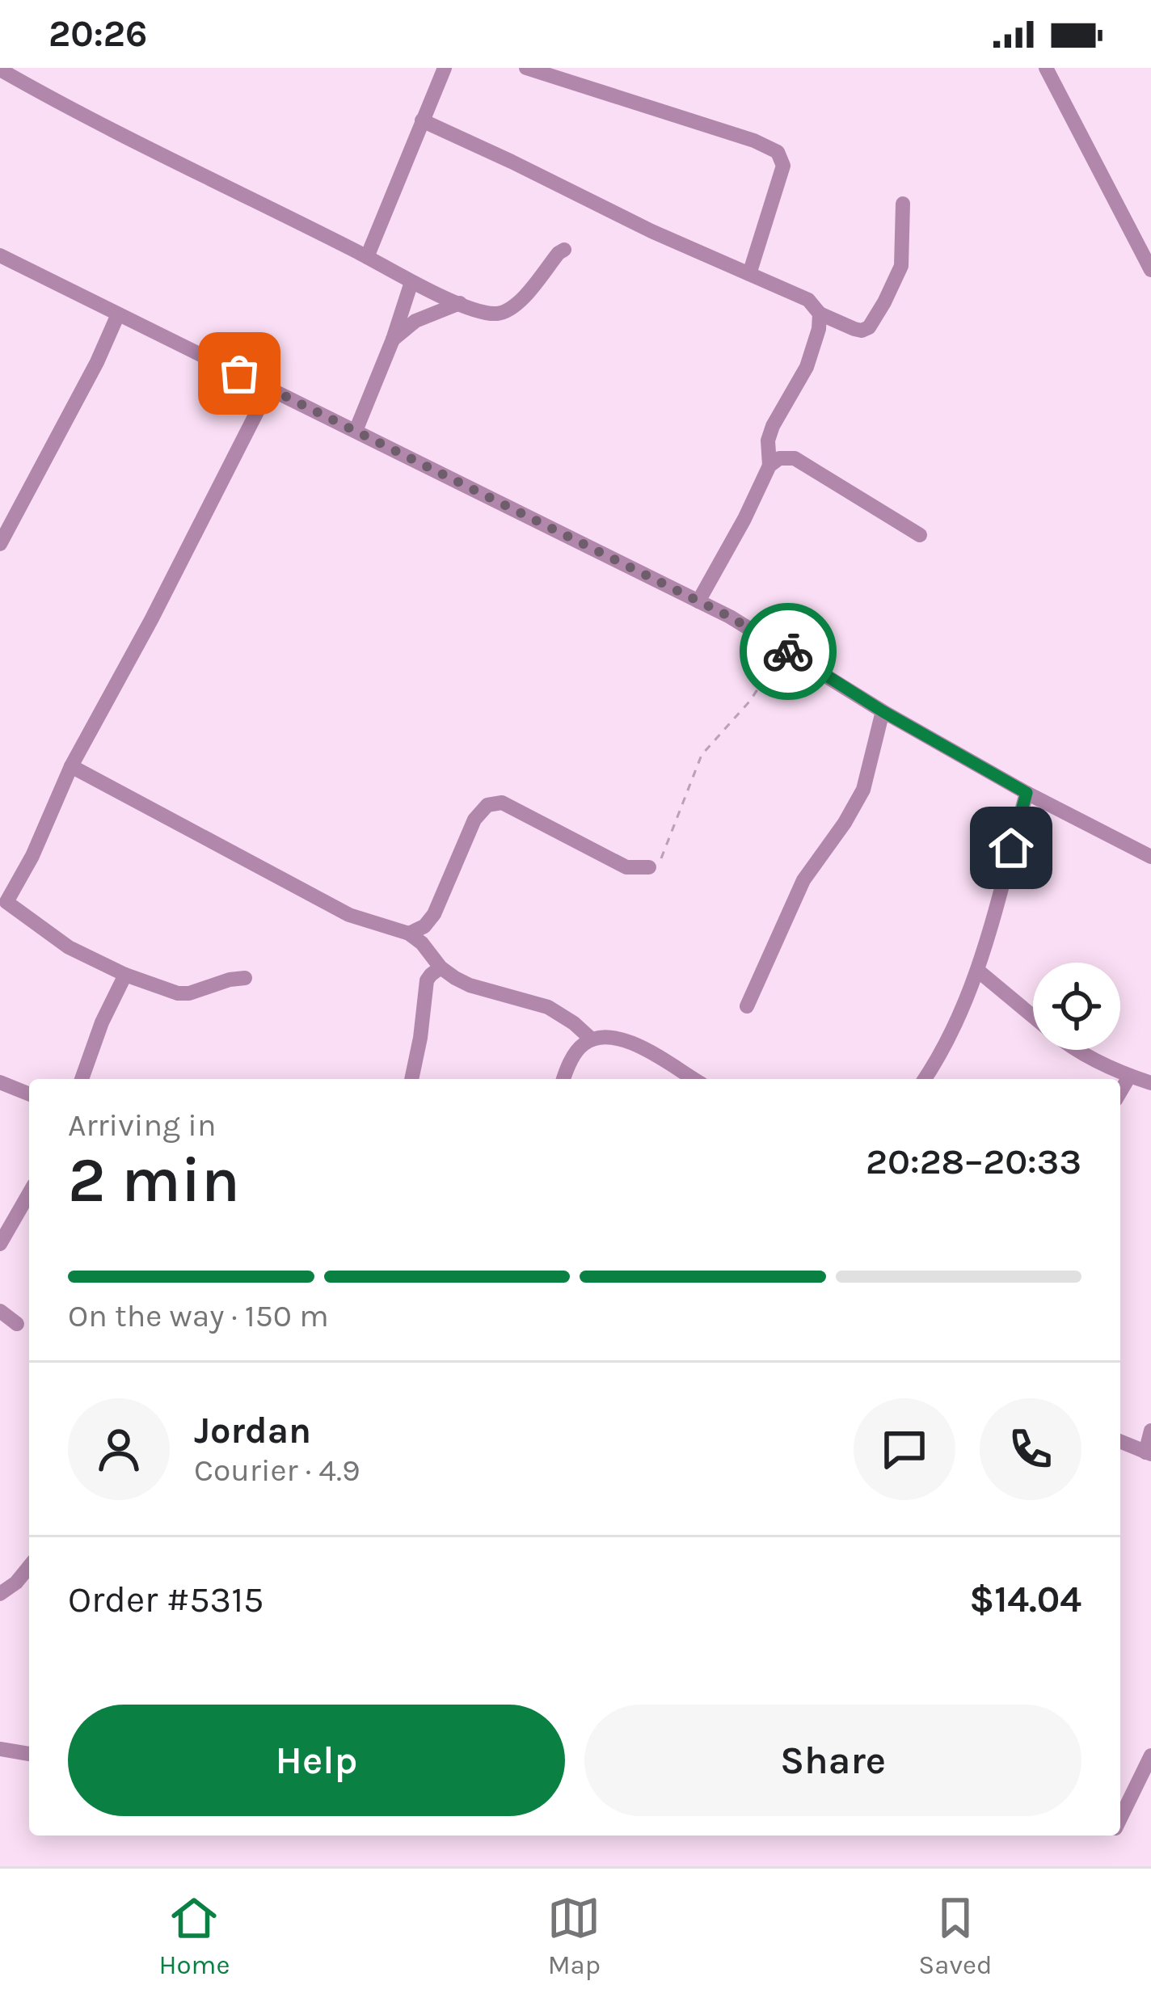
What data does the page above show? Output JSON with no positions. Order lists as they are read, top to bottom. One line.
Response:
{"page":{"status":"20:26","heading":["2 min","Arriving in","20:28–20:33"],"panel":["Jordan","Courier · 4.9","Order #5315","$14.04"],"bar":"On the way · 150 m","buttons":["Help","Share"],"tabs":["Home","Map","Saved"]}}
